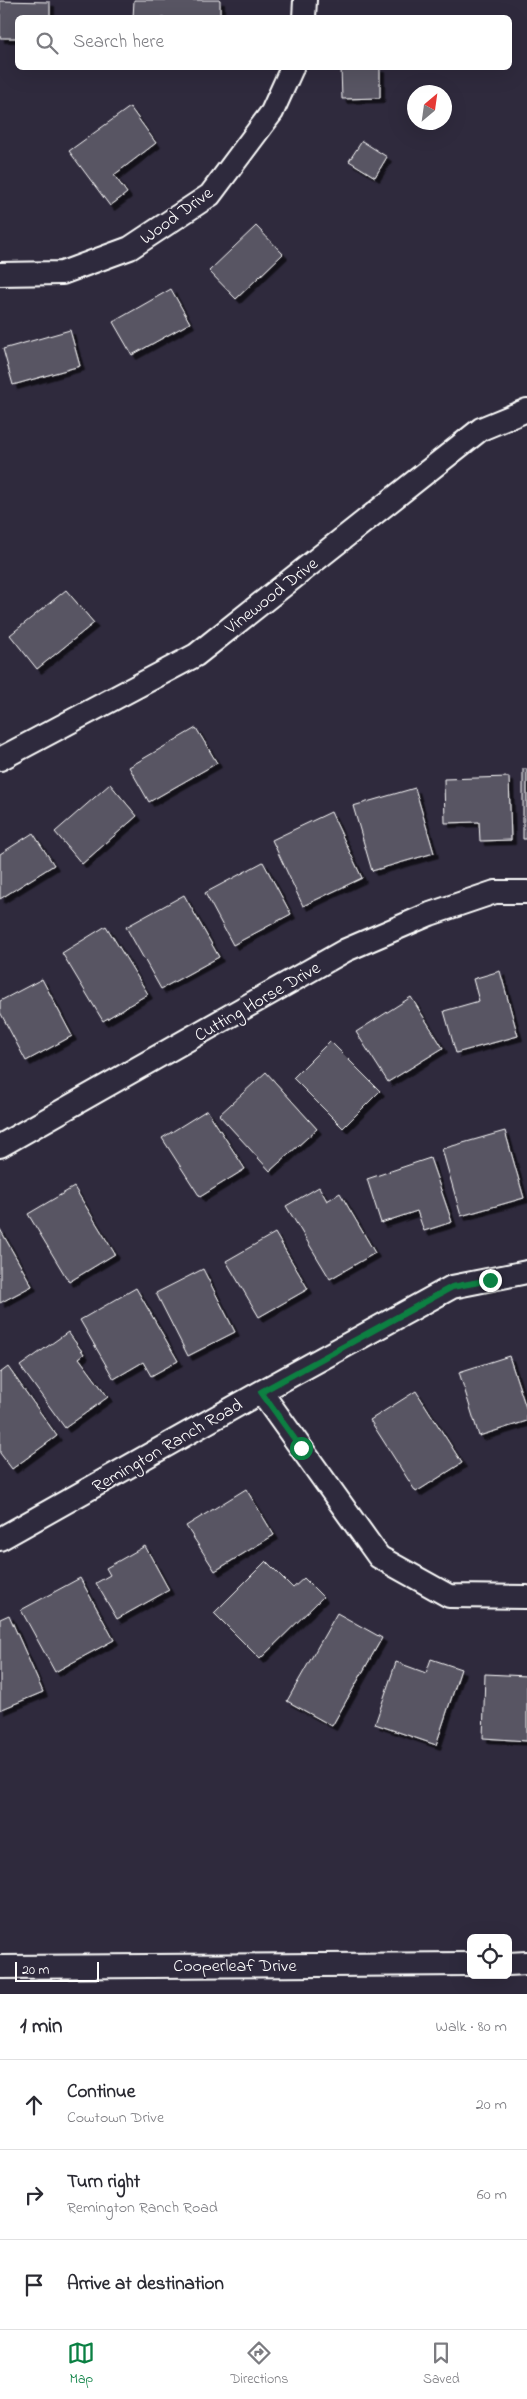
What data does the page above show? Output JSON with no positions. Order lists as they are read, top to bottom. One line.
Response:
{"streets":{"street":["Wood Drive","Vinewood Drive","Cutting Horse Drive","Remington Ranch Road","Cooperleaf Drive"]},"scale_bar":"20 m","north":"top right","page":{"search":"Search here","scale":"20 m","heading":["1 min","Walk · 80 m"],"list":[["Continue","Cowtown Drive","20 m"],["Turn right","Remington Ranch Road","60 m"],"Arrive at destination"],"nav":["Map","Directions","Saved"]}}
